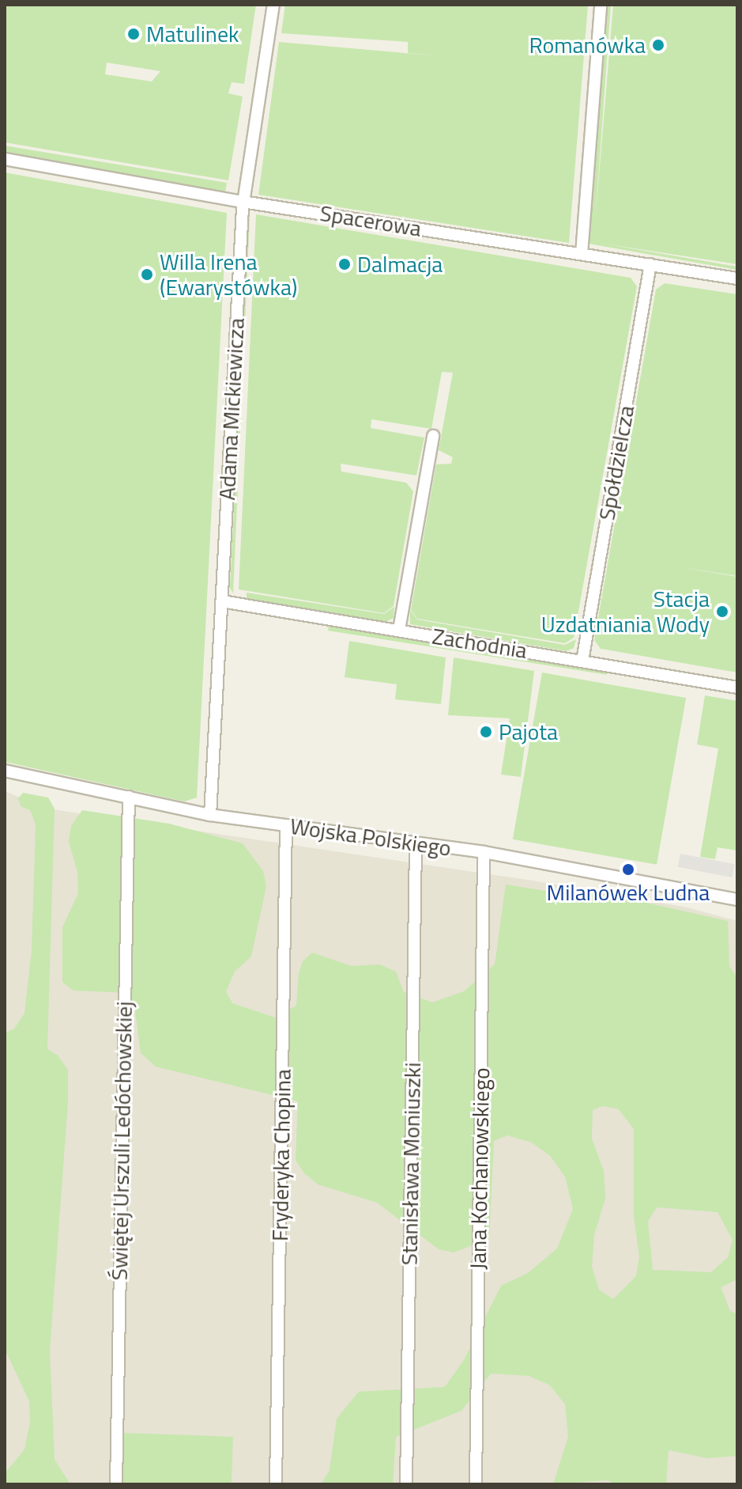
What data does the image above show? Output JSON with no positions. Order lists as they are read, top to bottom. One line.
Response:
{"streets":{"street":["Spacerowa","Adama Mickiewicza","Spółdzielcza","Zachodnia","Wojska Polskiego","Świętej Urszuli Ledóchowskiej","Fryderyka Chopina","Stanisława Moniuszki","Jana Kochanowskiego"]},"crossings":[["Spacerowa","Adama Mickiewicza"],["Spacerowa","Spółdzielcza"],["Adama Mickiewicza","Zachodnia"],["Adama Mickiewicza","Wojska Polskiego"],["Spółdzielcza","Zachodnia"],["Wojska Polskiego","Świętej Urszuli Ledóchowskiej"],["Wojska Polskiego","Fryderyka Chopina"],["Wojska Polskiego","Stanisława Moniuszki"],["Wojska Polskiego","Jana Kochanowskiego"]],"places":["Matulinek","Romanówka","Dalmacja","Willa Irena (Ewarystówka)","Stacja Uzdatniania Wody","Pajota","Milanówek Ludna"]}
